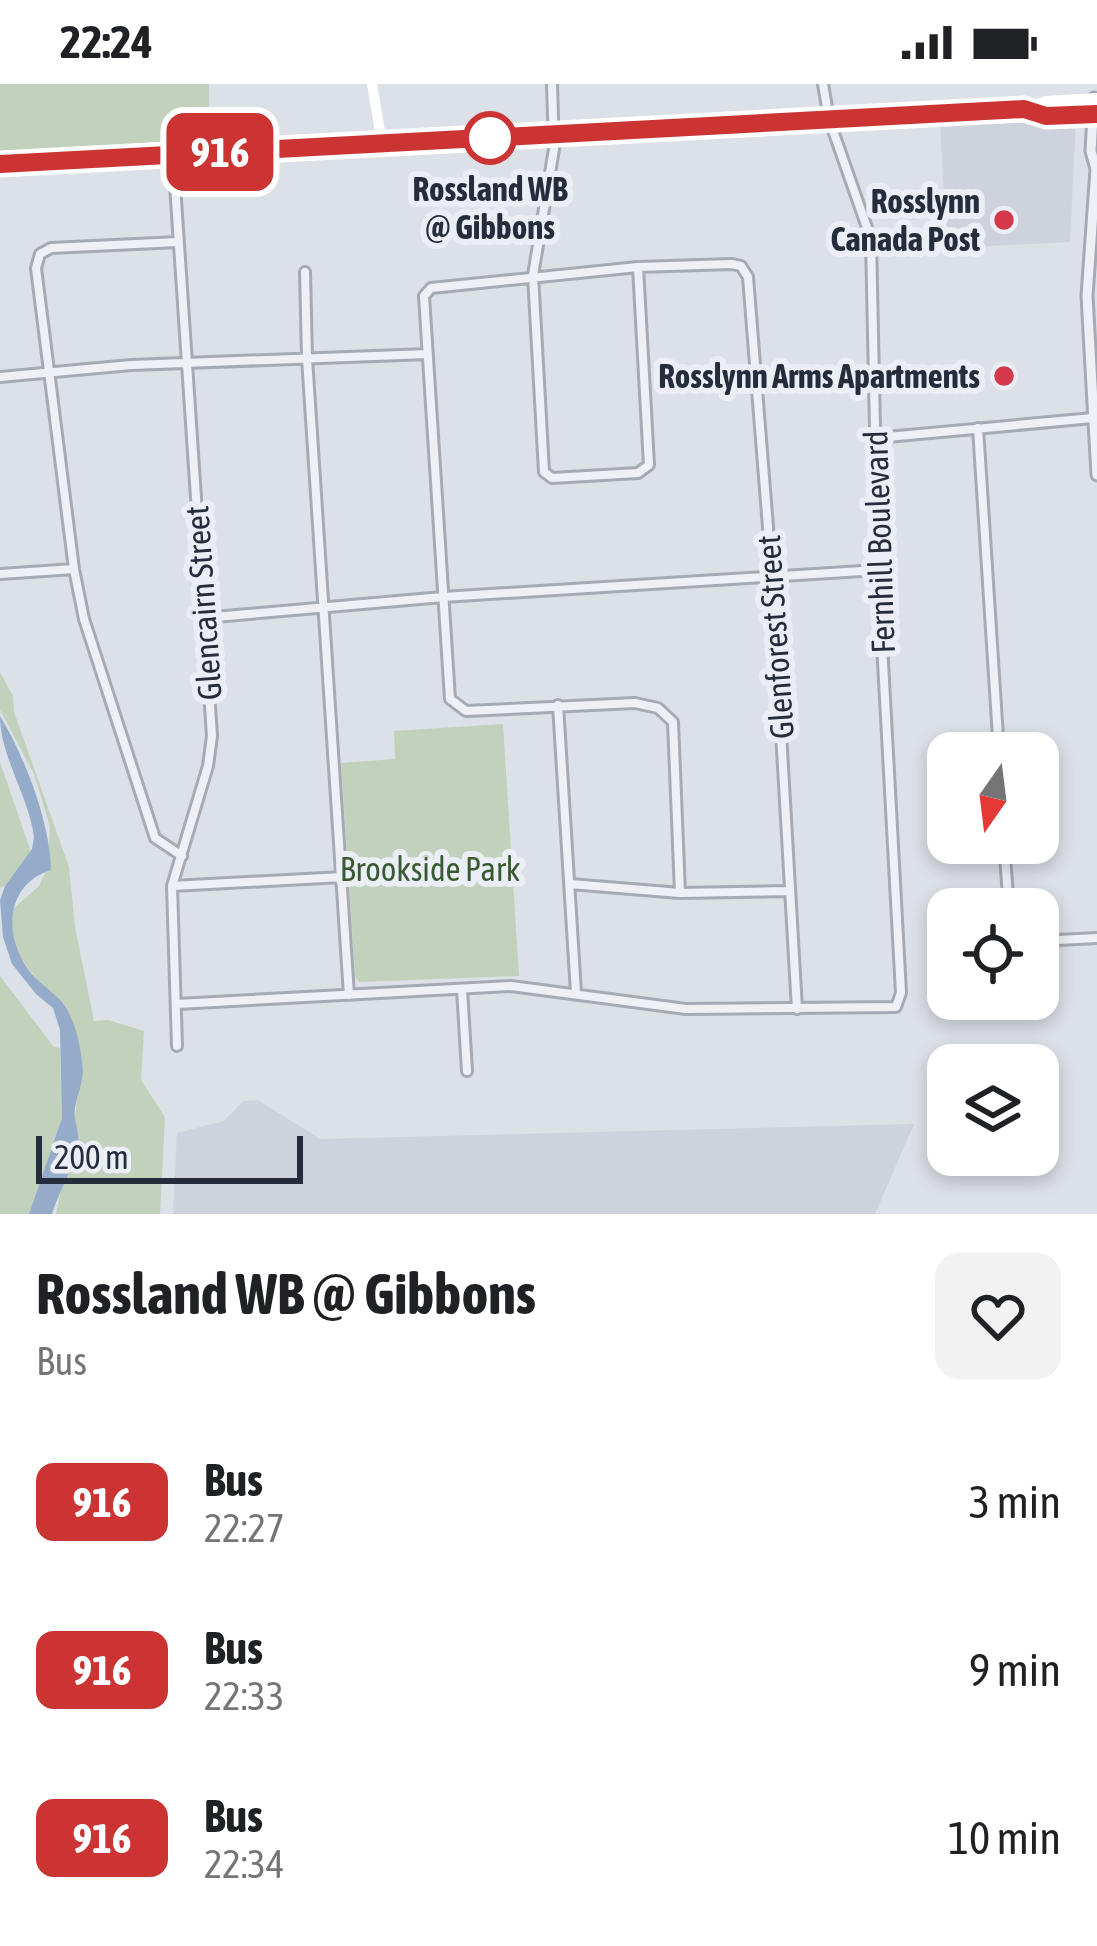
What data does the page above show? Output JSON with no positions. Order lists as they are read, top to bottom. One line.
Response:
{"streets":{"street":["Fernhill Boulevard","Glencairn Street","Glenforest Street"]},"crossings":[["Fernhill Boulevard","Glenforest Street"]],"parks":["Brookside Park"],"places":["Rossland WB @ Gibbons","Rosslynn Canada Post","Rosslynn Arms Apartments"],"lines":["bus line 916"],"scale_bar":"200 m","north":"bottom","page":{"status":"22:24","on_map":"916","scale":"200 m","heading":["Rossland WB @ Gibbons","Bus"],"list":[{"mark":"916","name":"Bus","note":"22:27","value":"3 min"},{"mark":"916","name":"Bus","note":"22:33","value":"9 min"},{"mark":"916","name":"Bus","note":"22:34","value":"10 min"}]}}
